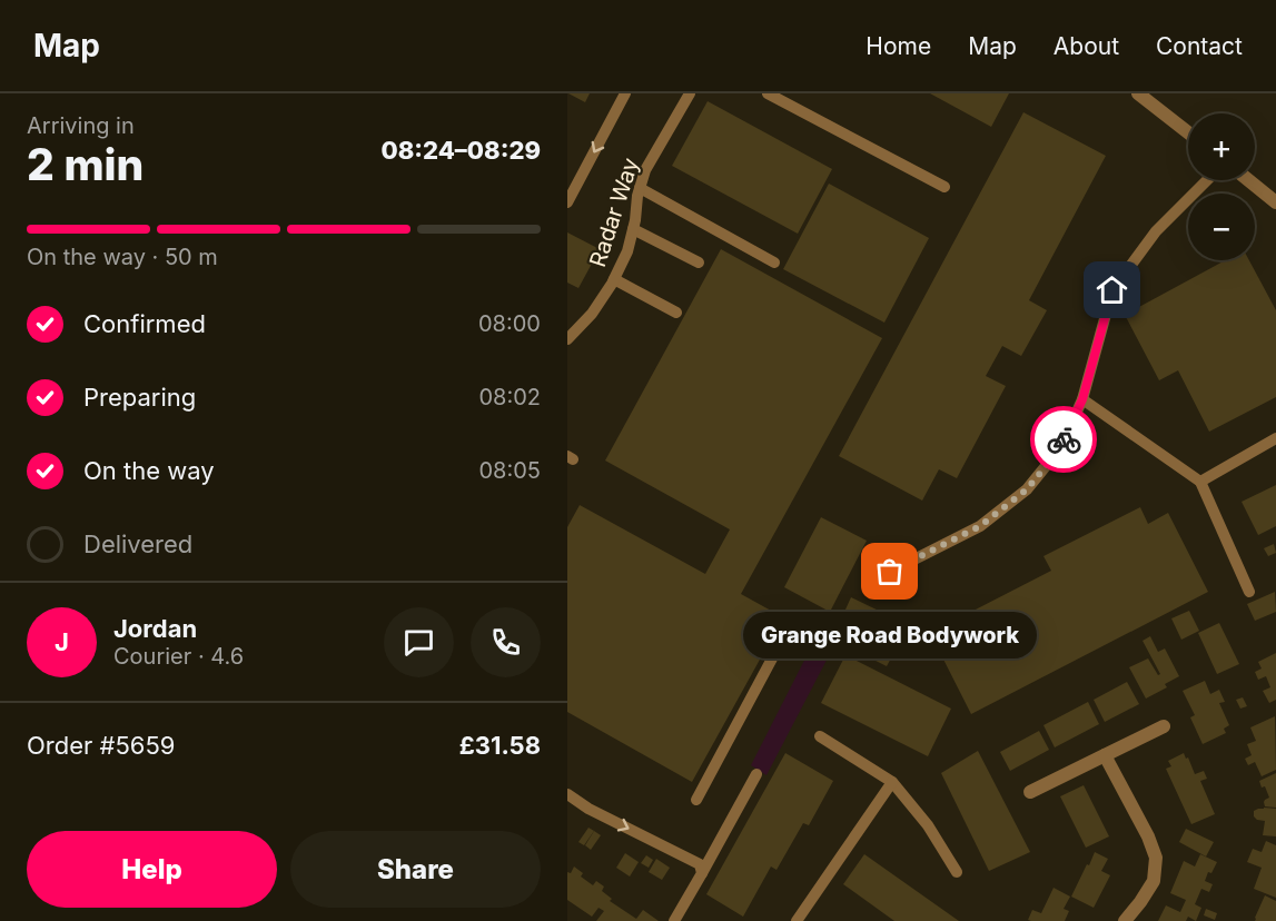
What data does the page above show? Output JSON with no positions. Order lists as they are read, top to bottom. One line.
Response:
{"streets":{"lane":["Radar Way"]},"places":["Grange Road Bodywork"],"page":{"header":"Map","nav":["Home","Map","About","Contact"],"heading":["2 min","Arriving in","08:24–08:29"],"panel":["Jordan","Courier · 4.6","Order #5659","£31.58"],"map_buttons":["+","−"],"bar":"On the way · 50 m","list":[["Confirmed","08:00"],["Preparing","08:02"],["On the way","08:05"],"Delivered"],"round":"J","bubble":"Grange Road Bodywork","buttons":["Help","Share"]}}
